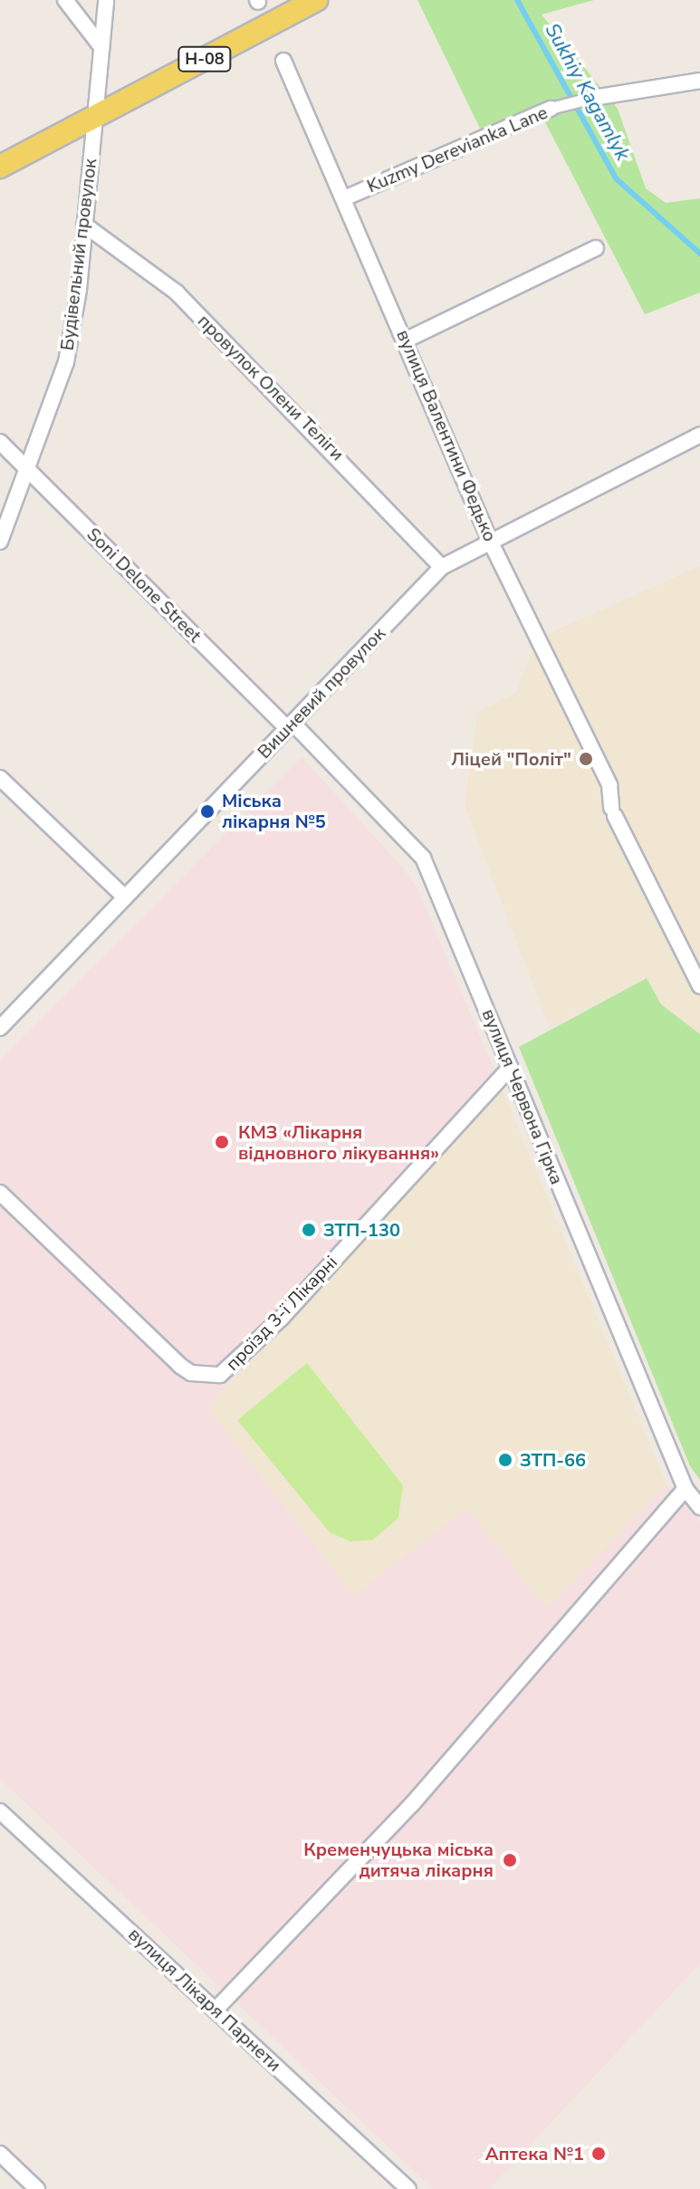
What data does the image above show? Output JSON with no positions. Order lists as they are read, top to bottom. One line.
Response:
{"streets":{"main road":["Н-08"],"street":["Kuzmy Derevianka Lane","Будівельний провулок","провулок Олени Теліги","вулиця Валентини Федько","Soni Delone Street","Вишневий провулок","вулиця Червона Гірка","проїзд 3-ї Лікарні","вулиця Лікаря Парнети"]},"crossings":[["Н-08","Будівельний провулок"],["Kuzmy Derevianka Lane","вулиця Валентини Федько"],["Будівельний провулок","провулок Олени Теліги"],["Будівельний провулок","Soni Delone Street"],["провулок Олени Теліги","Вишневий провулок"],["вулиця Валентини Федько","Вишневий провулок"],["Soni Delone Street","Вишневий провулок"],["Soni Delone Street","вулиця Червона Гірка"],["Вишневий провулок","вулиця Червона Гірка"],["вулиця Червона Гірка","проїзд 3-ї Лікарні"]],"water":["Sukhiy Kagamlyk"],"places":["Ліцей \"Політ\"","Міська лікарня №5","КМЗ «Лікарня відновного лікування»","ЗТП-130","ЗТП-66","Кременчуцька міська дитяча лікарня","Аптека №1"]}
